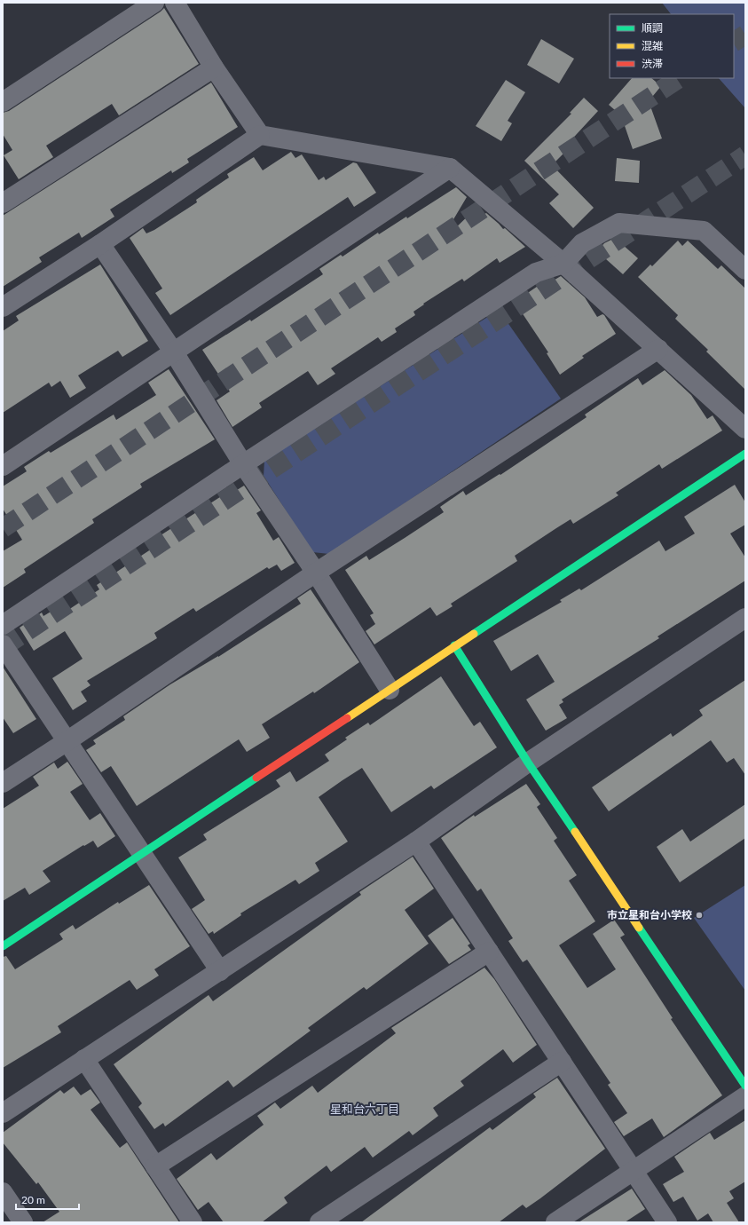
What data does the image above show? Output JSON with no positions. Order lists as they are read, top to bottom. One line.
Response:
{"districts":["星和台六丁目"],"places":["市立星和台小学校"],"legend":["順調","混雑","渋滞"],"scale_bar":"20 m"}
